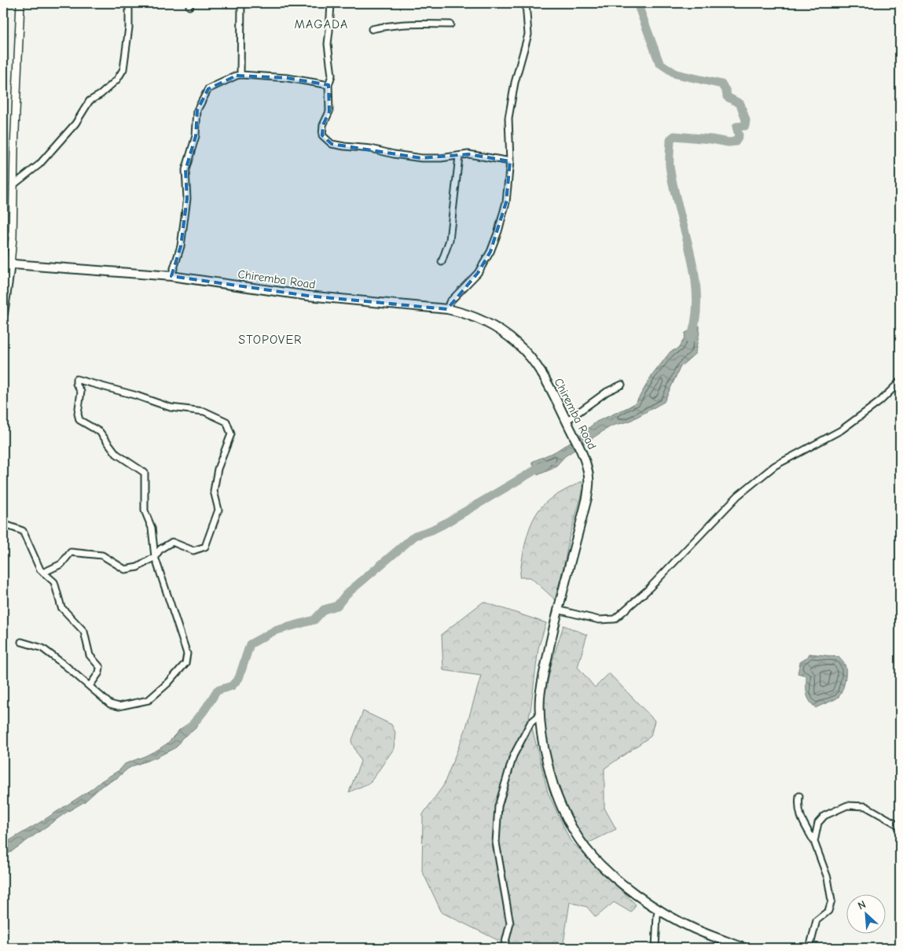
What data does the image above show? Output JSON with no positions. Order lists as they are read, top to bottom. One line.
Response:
{"streets":{"main road":["Chiremba Road"]},"districts":["MAGADA","STOPOVER"],"north":"top left"}
